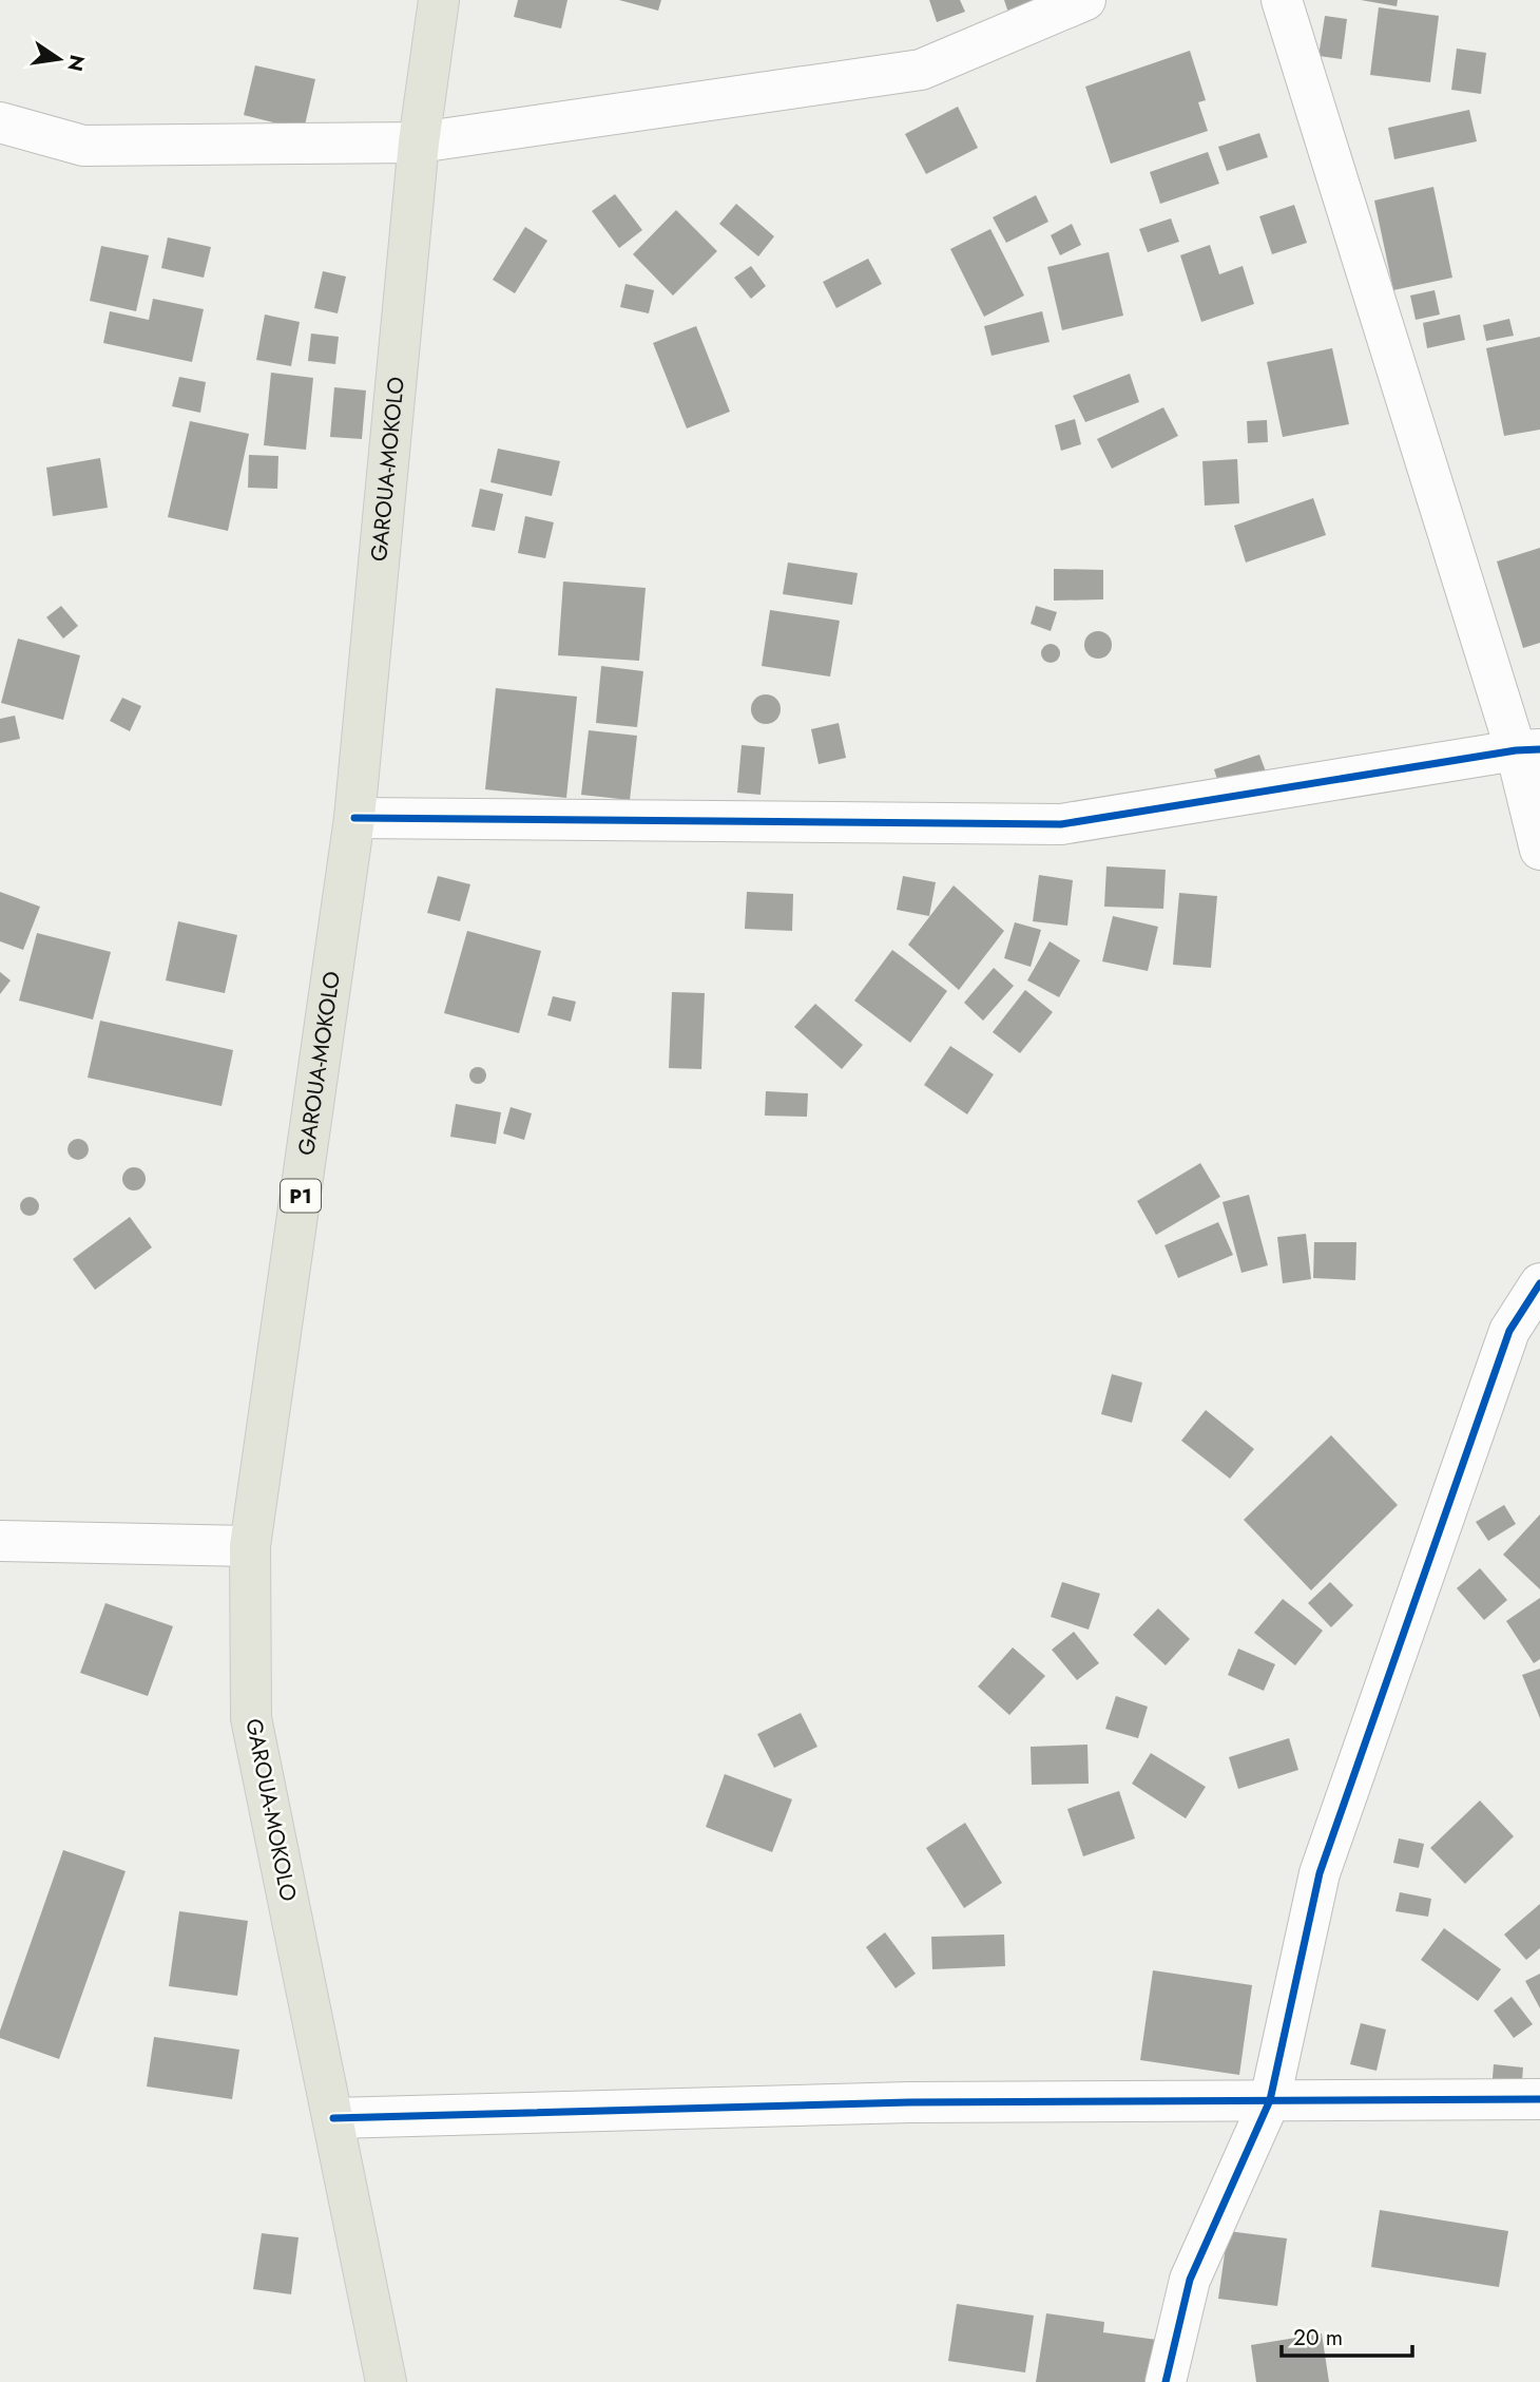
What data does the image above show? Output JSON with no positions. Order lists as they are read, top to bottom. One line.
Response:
{"streets":{"main road":["GAROUA-MOKOLO","P1"]},"scale_bar":"20 m","north":"right"}
